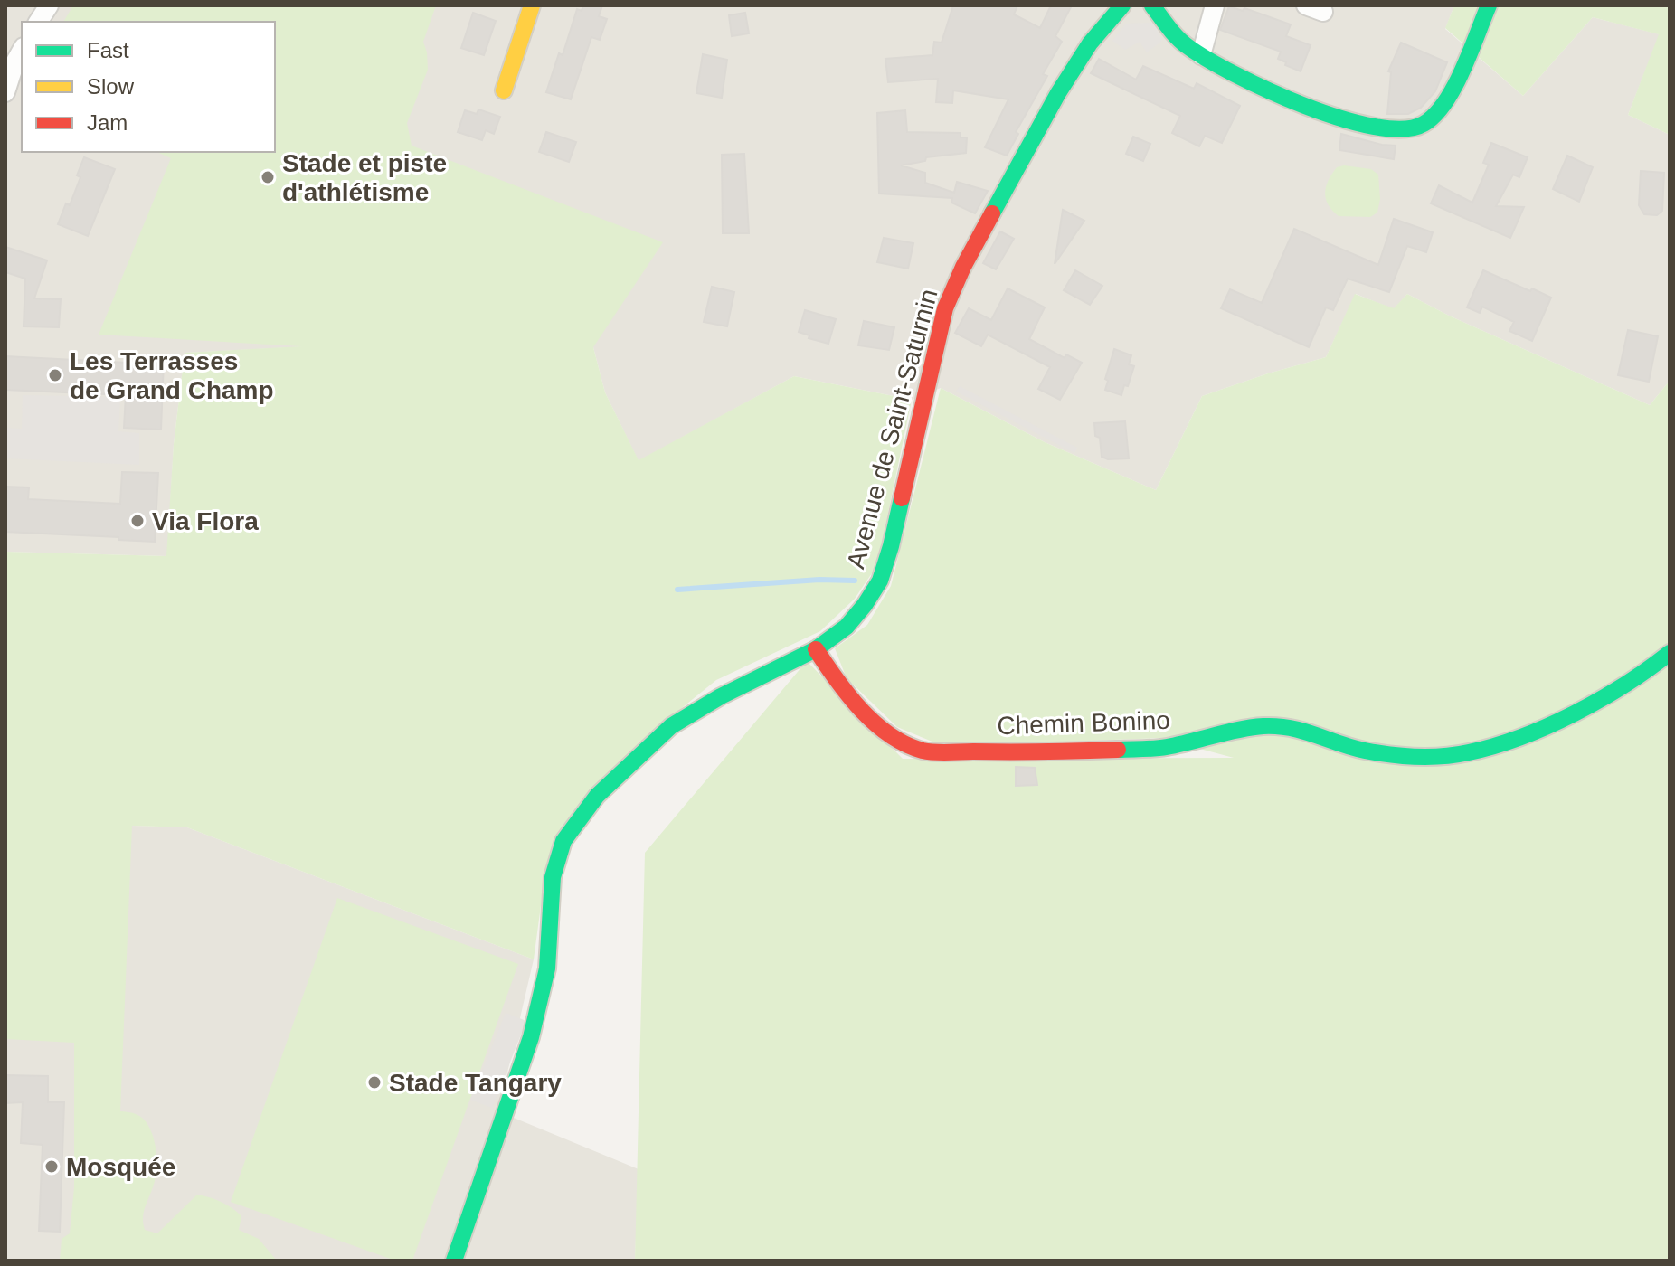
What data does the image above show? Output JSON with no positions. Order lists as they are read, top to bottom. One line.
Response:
{"streets":{"main road":["Avenue de Saint-Saturnin","Chemin Bonino"]},"crossings":[["Avenue de Saint-Saturnin","Chemin Bonino"]],"places":["Stade et piste d'athlétisme","Les Terrasses de Grand Champ","Via Flora","Stade Tangary","Mosquée"],"legend":["Fast","Slow","Jam"]}
